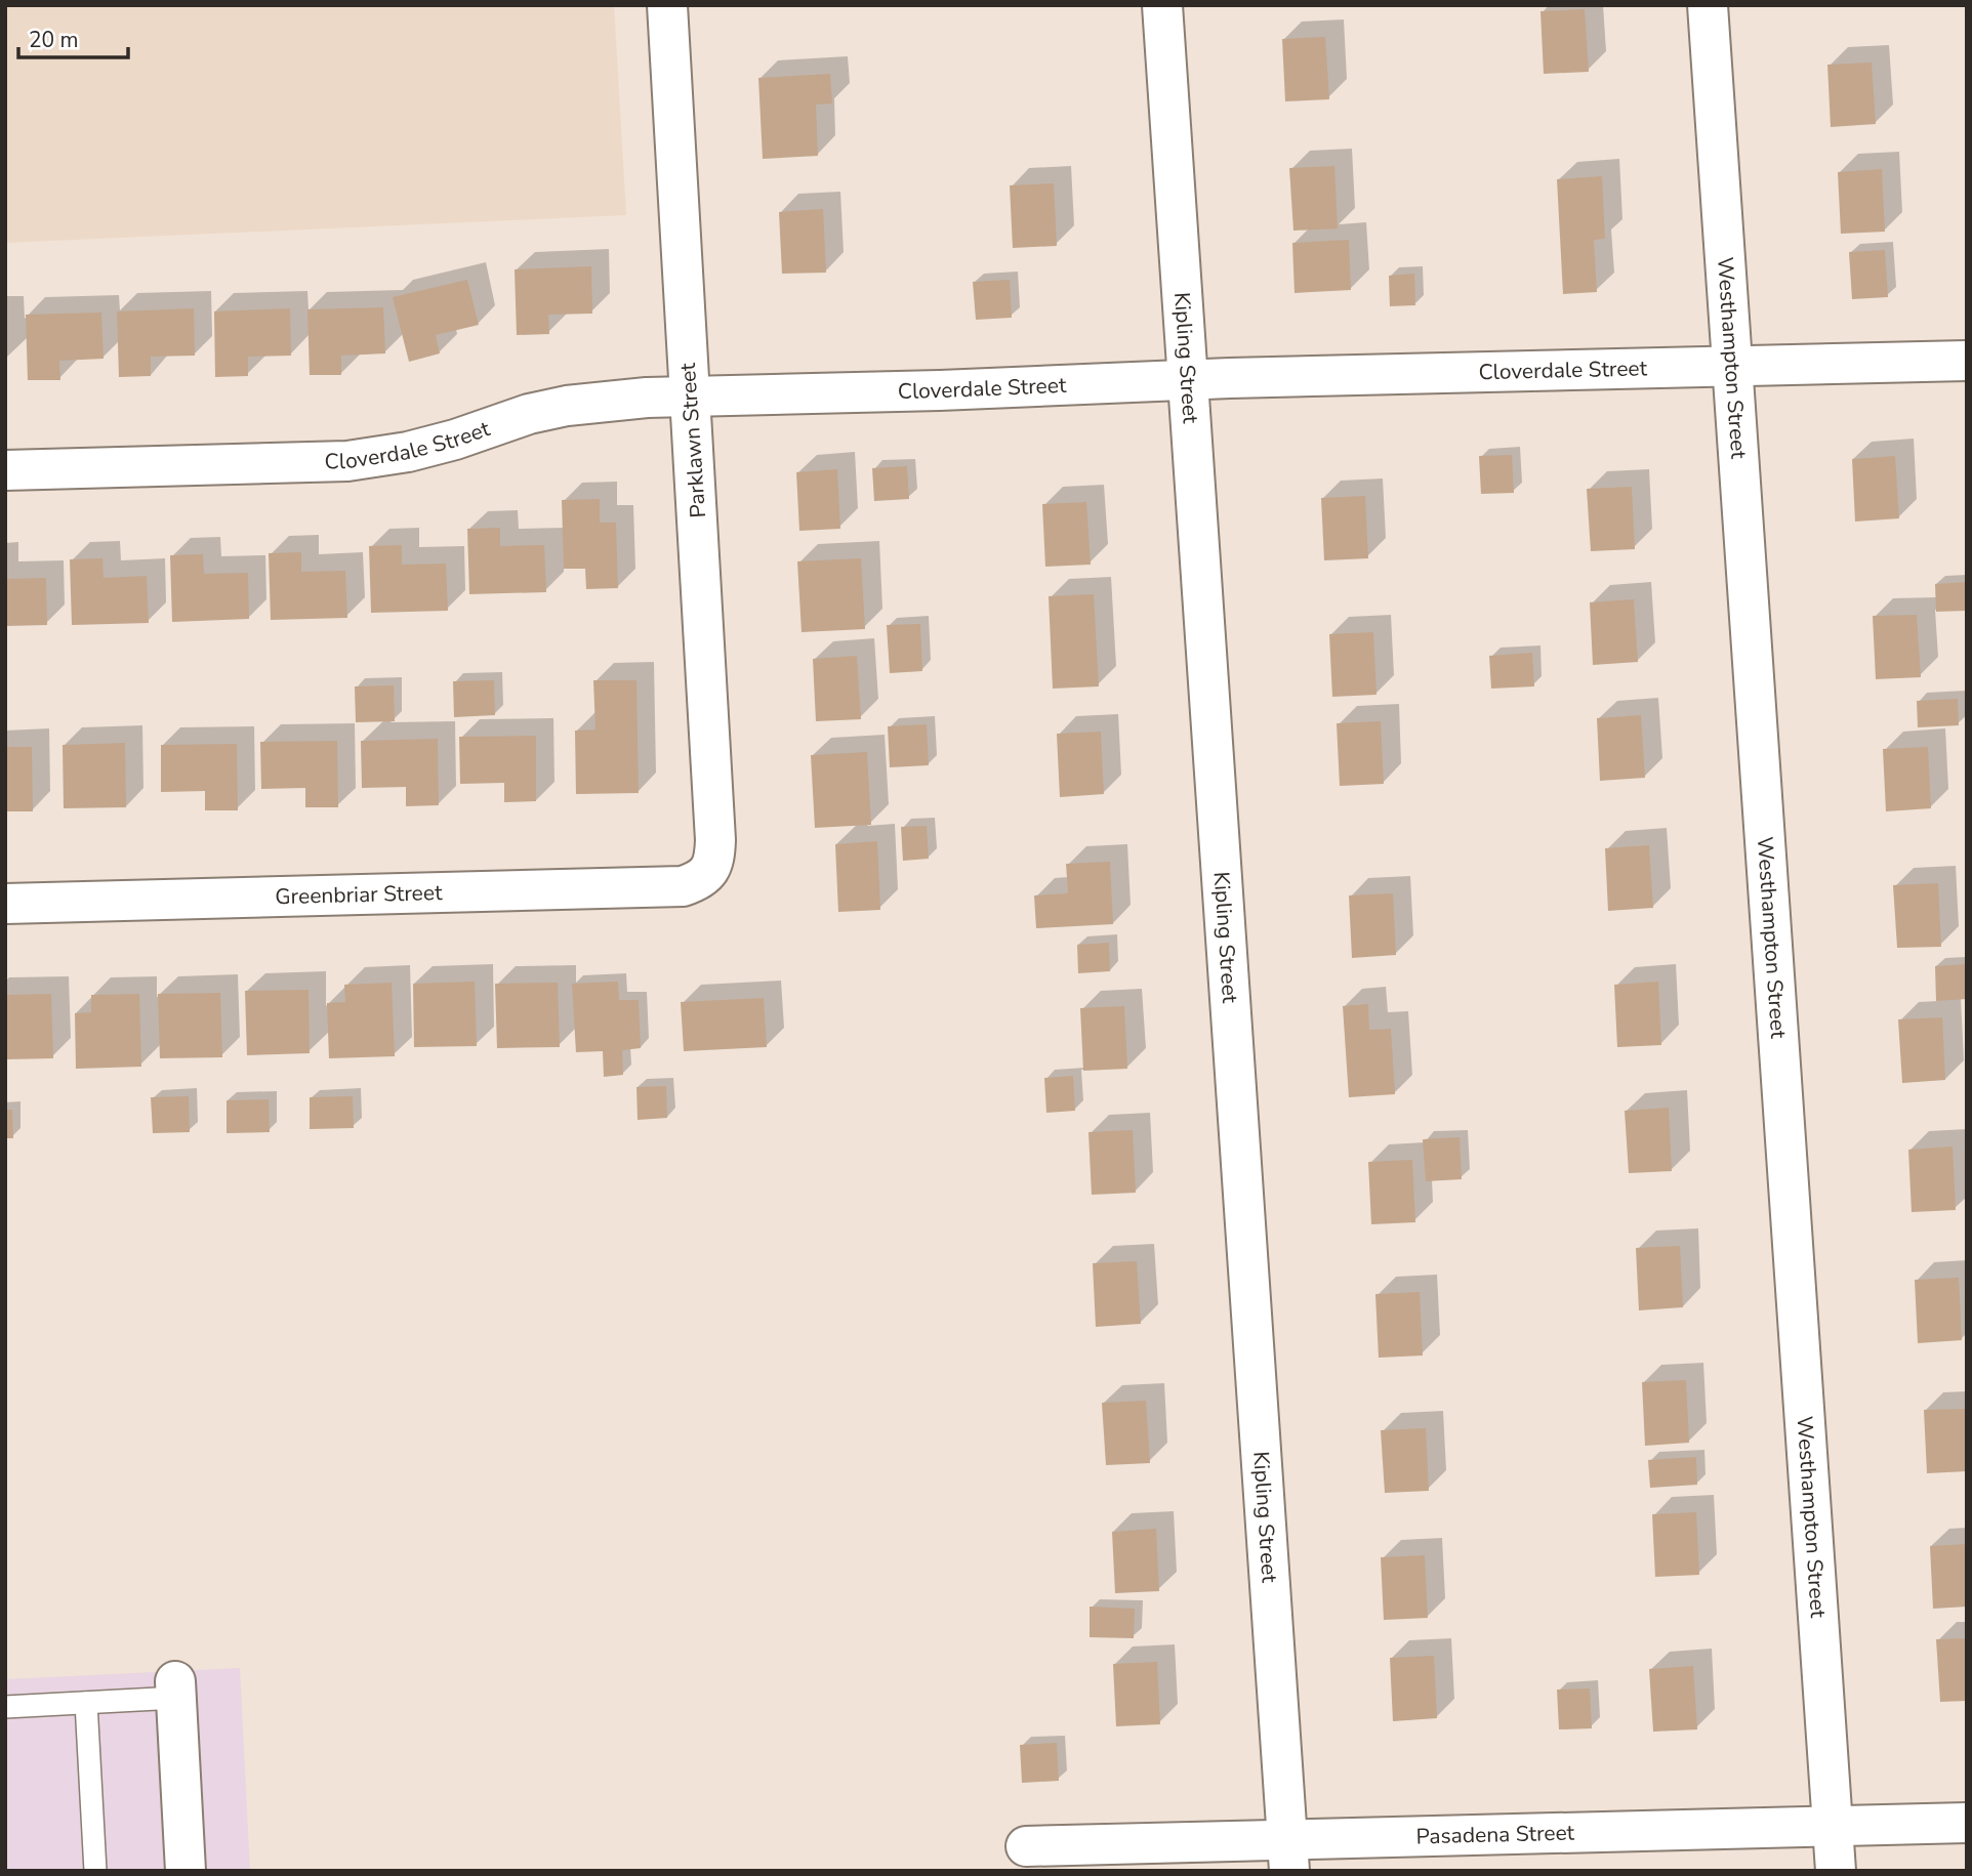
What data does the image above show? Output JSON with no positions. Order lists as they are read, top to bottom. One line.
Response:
{"streets":{"street":["Kipling Street","Westhampton Street","Cloverdale Street","Parklawn Street","Greenbriar Street","Pasadena Street"]},"crossings":[["Kipling Street","Cloverdale Street"],["Kipling Street","Pasadena Street"],["Westhampton Street","Cloverdale Street"],["Westhampton Street","Pasadena Street"],["Cloverdale Street","Parklawn Street"],["Parklawn Street","Greenbriar Street"]],"scale_bar":"20 m"}
